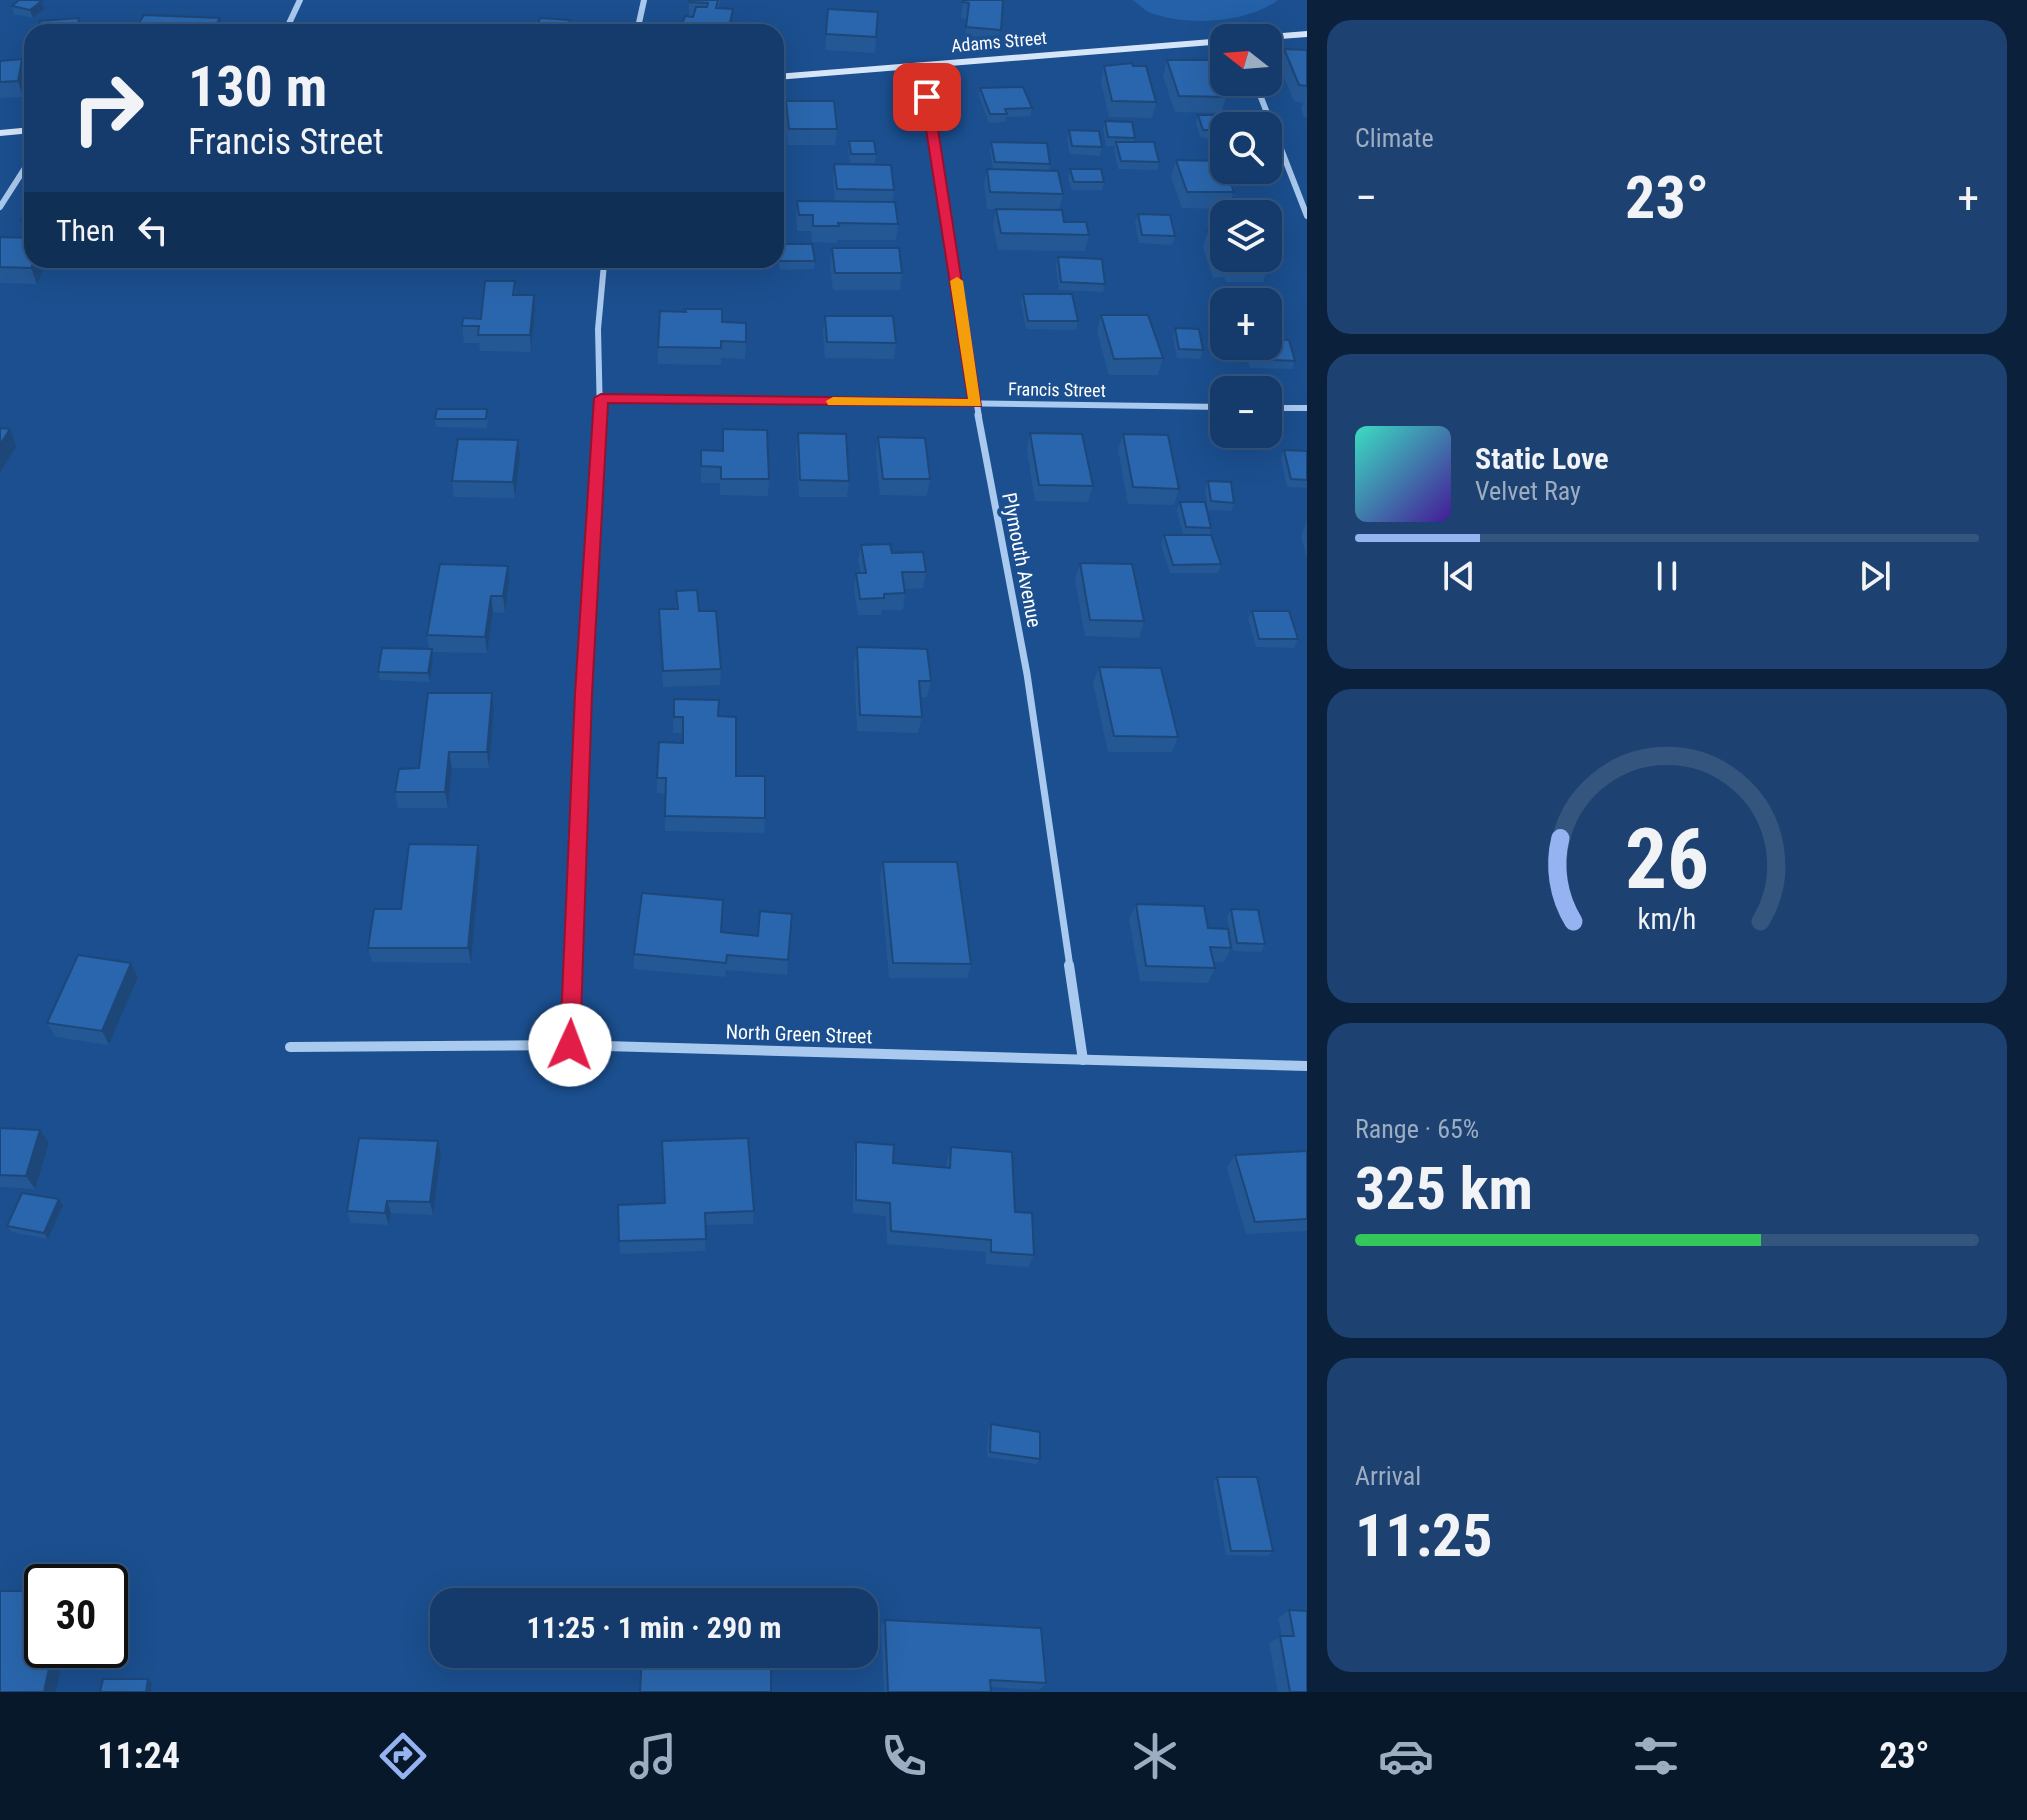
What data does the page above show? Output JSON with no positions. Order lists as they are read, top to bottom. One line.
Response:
{"streets":{"main road":["Adams Street"],"street":["Francis Street","Plymouth Avenue","North Green Street"]},"crossings":[["Adams Street","Plymouth Avenue"],["Francis Street","Plymouth Avenue"],["Plymouth Avenue","North Green Street"]],"north":"left","page":{"tile":["Climate",["Range · 65%","325 km"],["Arrival","11:25"]],"map_buttons":["+","−"],"turn":["130 m","Francis Street"],"heat":["−","23°","+"],"then":"Then","song":["Static Love","Velvet Ray"],"limit":"30","trip":"11:25 · 1 min · 290 m","tabs":["11:24","23°"],"gauge":["26","km/h"]}}
